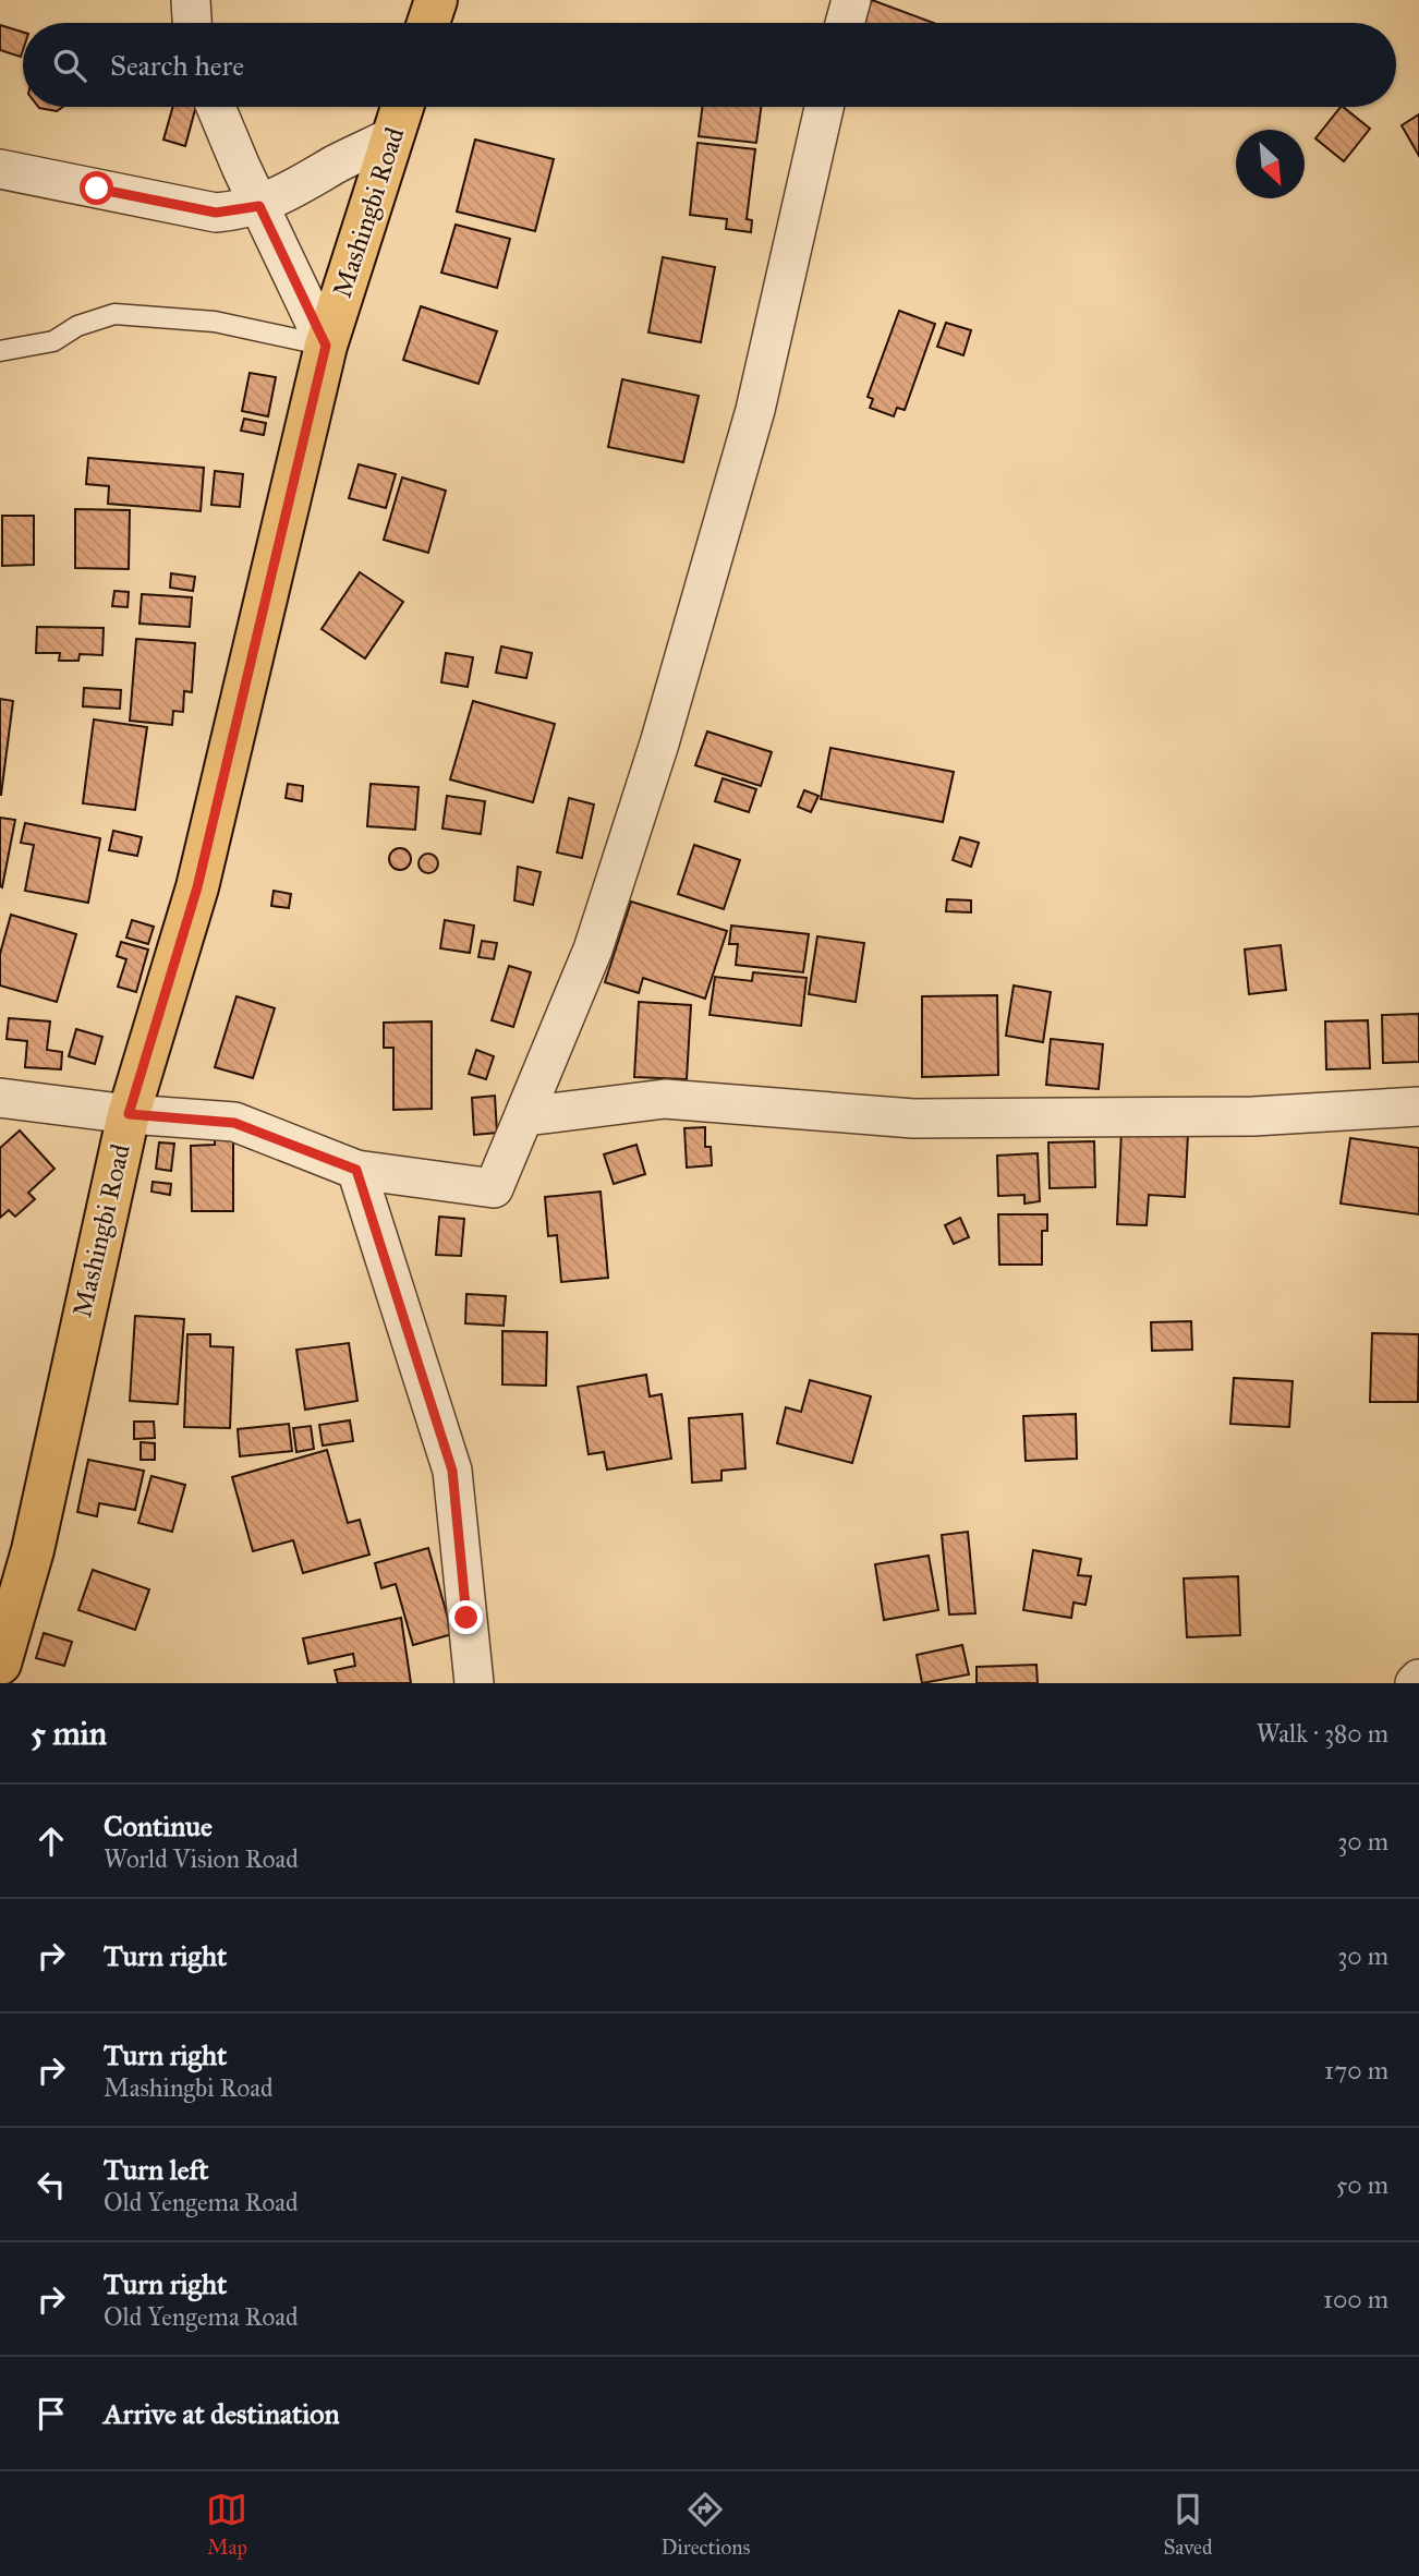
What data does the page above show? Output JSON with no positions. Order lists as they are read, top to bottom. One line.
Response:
{"streets":{"main road":["Mashingbi Road"]},"north":"bottom right","page":{"search":"Search here","heading":["5 min","Walk · 380 m"],"list":[["Continue","World Vision Road","30 m"],["Turn right","30 m"],["Turn right","Mashingbi Road","170 m"],["Turn left","Old Yengema Road","50 m"],["Turn right","Old Yengema Road","100 m"],"Arrive at destination"],"nav":["Map","Directions","Saved"]}}
